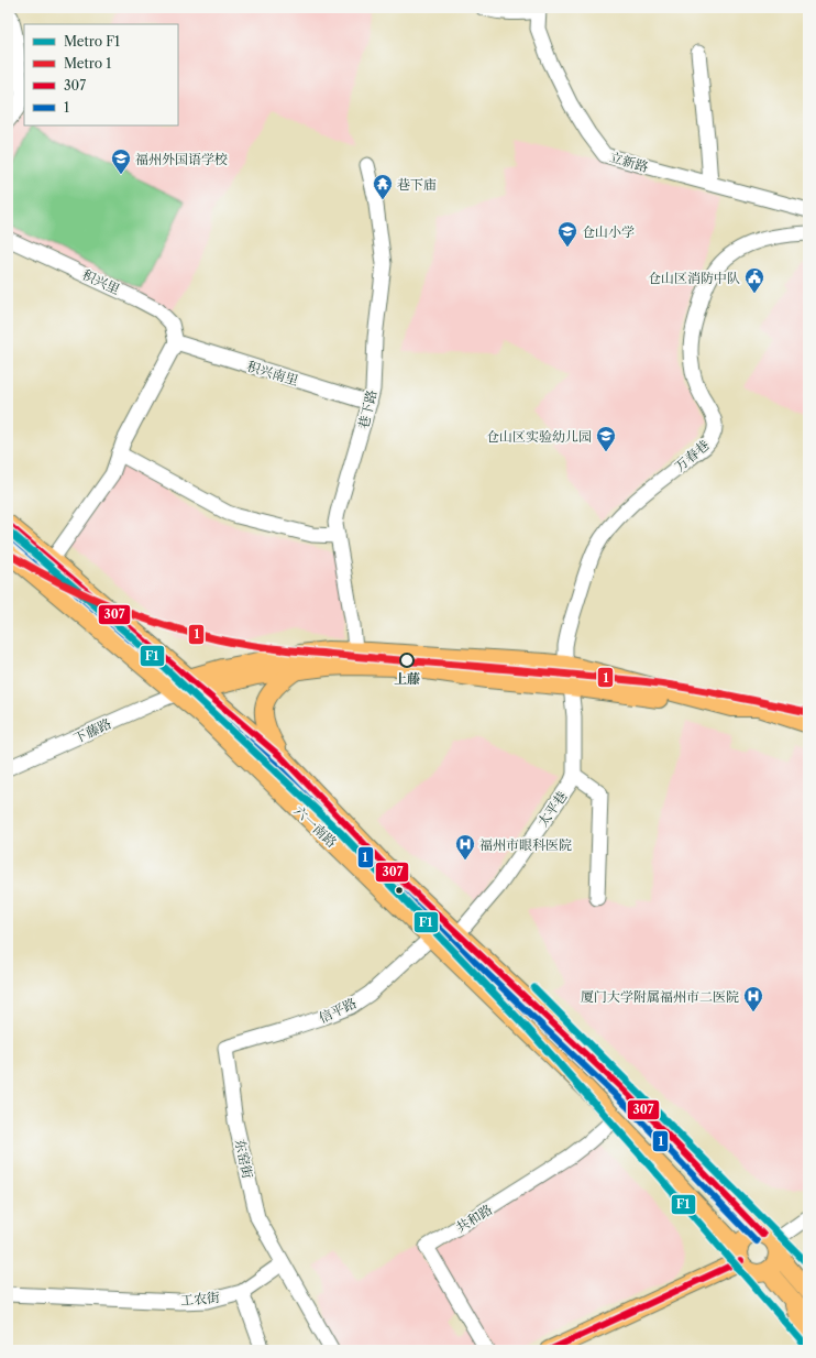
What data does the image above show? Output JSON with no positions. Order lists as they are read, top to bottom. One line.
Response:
{"streets":{"main road":["六一南路"],"street":["立新路","积兴里","积兴南里","巷下路","万春巷","下藤路","太平巷","信平路","东窑街","共和路","工农街"]},"crossings":[["积兴里","积兴南里"],["积兴南里","巷下路"],["下藤路","六一南路"],["太平巷","六一南路"],["六一南路","信平路"],["六一南路","共和路"],["信平路","东窑街"],["东窑街","工农街"]],"places":{"school or university":["福州外国语学校","仓山小学","仓山区实验幼儿园"],"temple":["巷下庙"],"public building":["仓山区消防中队"],"other":["上藤"],"hospital":["福州市眼科医院","厦门大学附属福州市二医院"]},"lines":["transit line 307","metro line F1","transit line 1","metro line 1"],"legend":["Metro F1","Metro 1","307","1"]}
